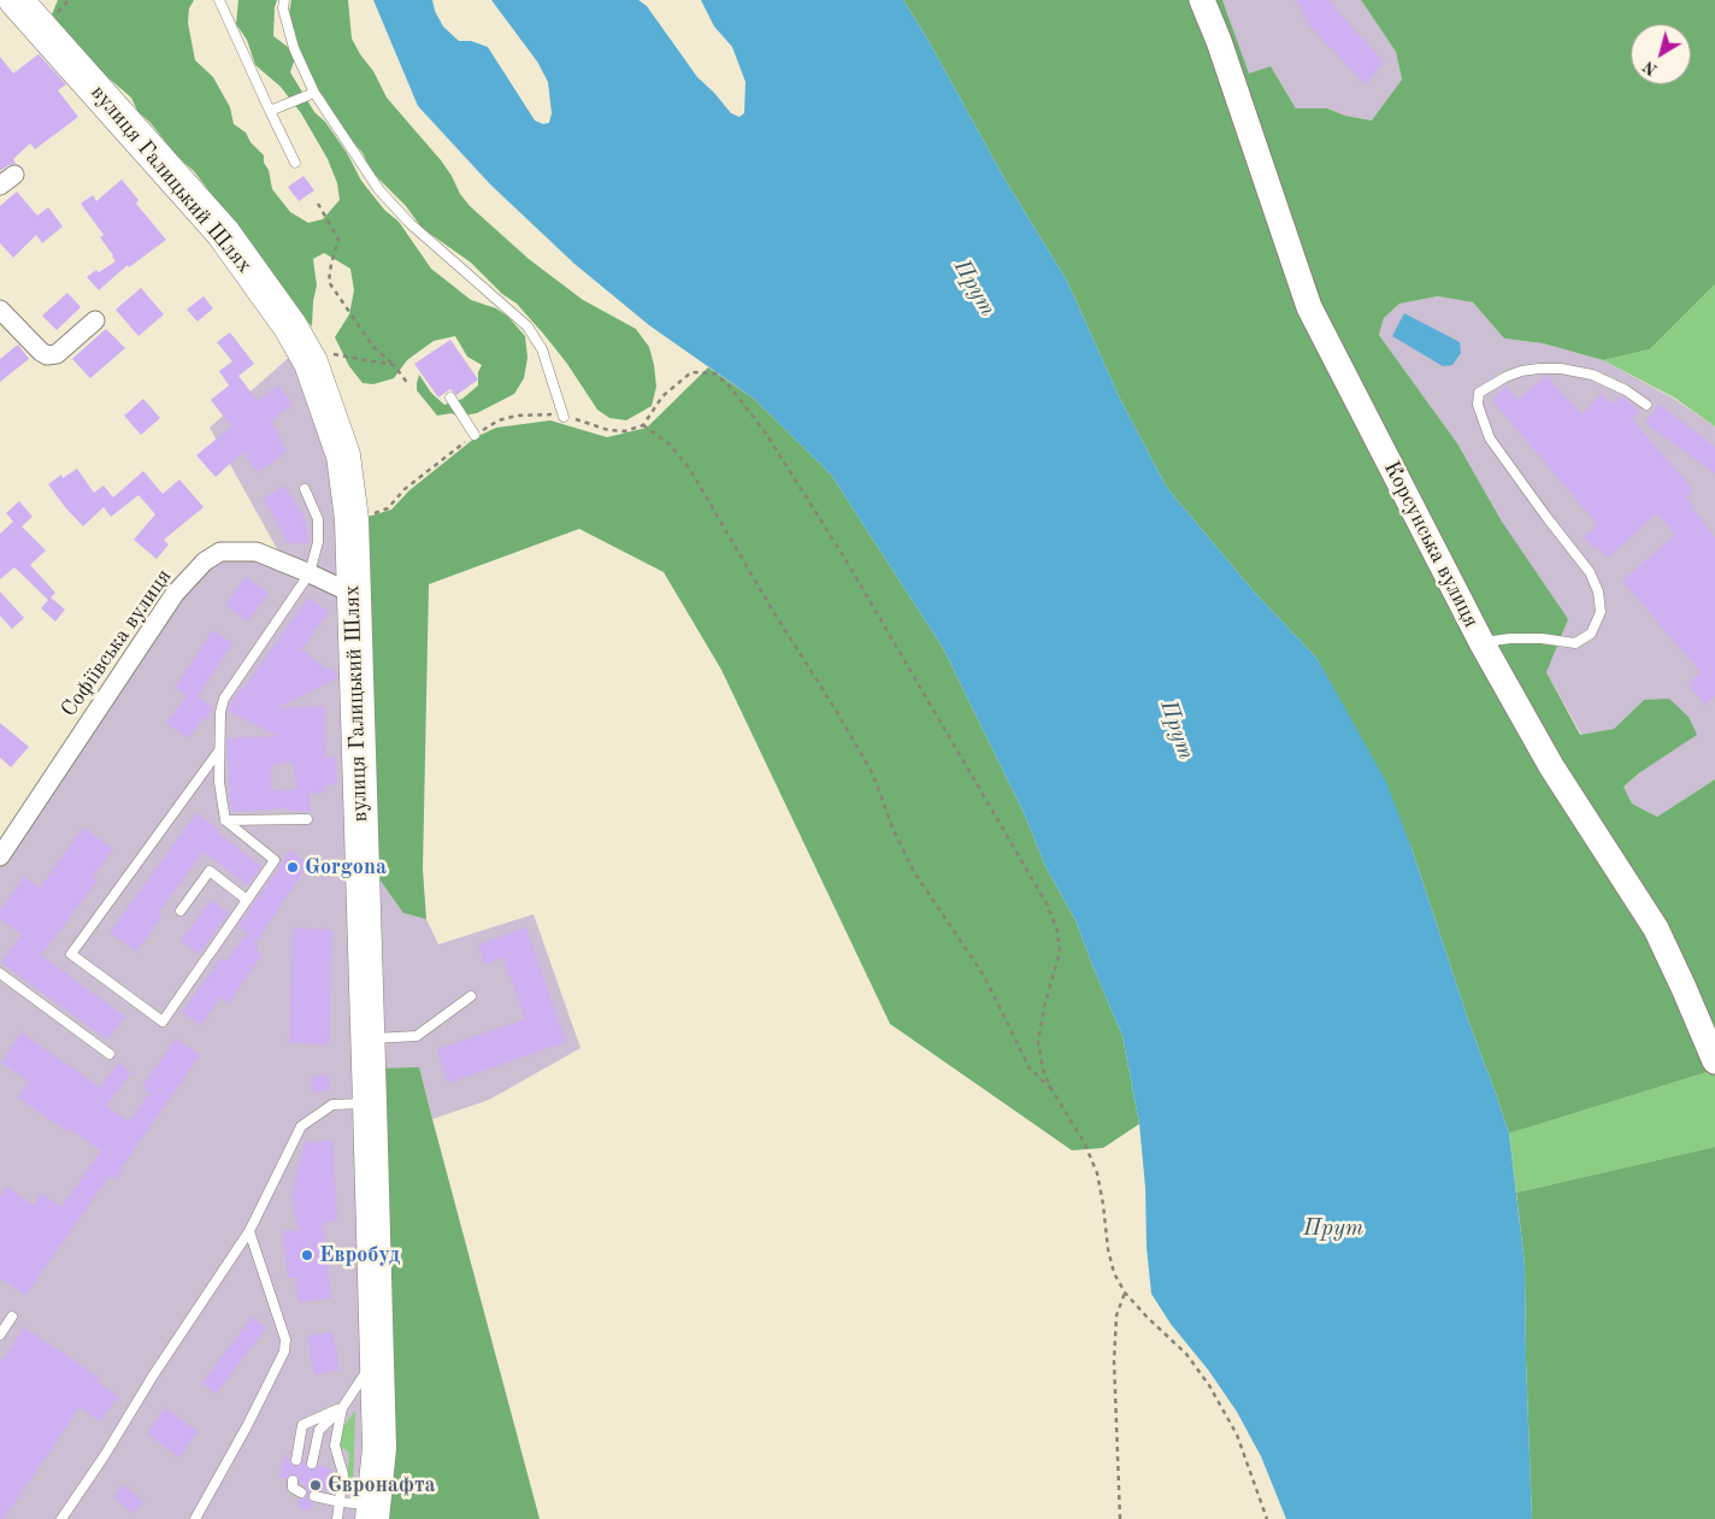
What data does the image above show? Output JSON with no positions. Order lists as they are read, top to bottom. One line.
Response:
{"streets":{"highway":["вулиця Галицький Шлях"],"main road":["Корсунська вулиця"],"street":["Софіївська вулиця"]},"crossings":[["вулиця Галицький Шлях","Софіївська вулиця"]],"water":["Прут"],"places":["Gorgona","Евробуд","Євронафта"],"north":"bottom left"}
